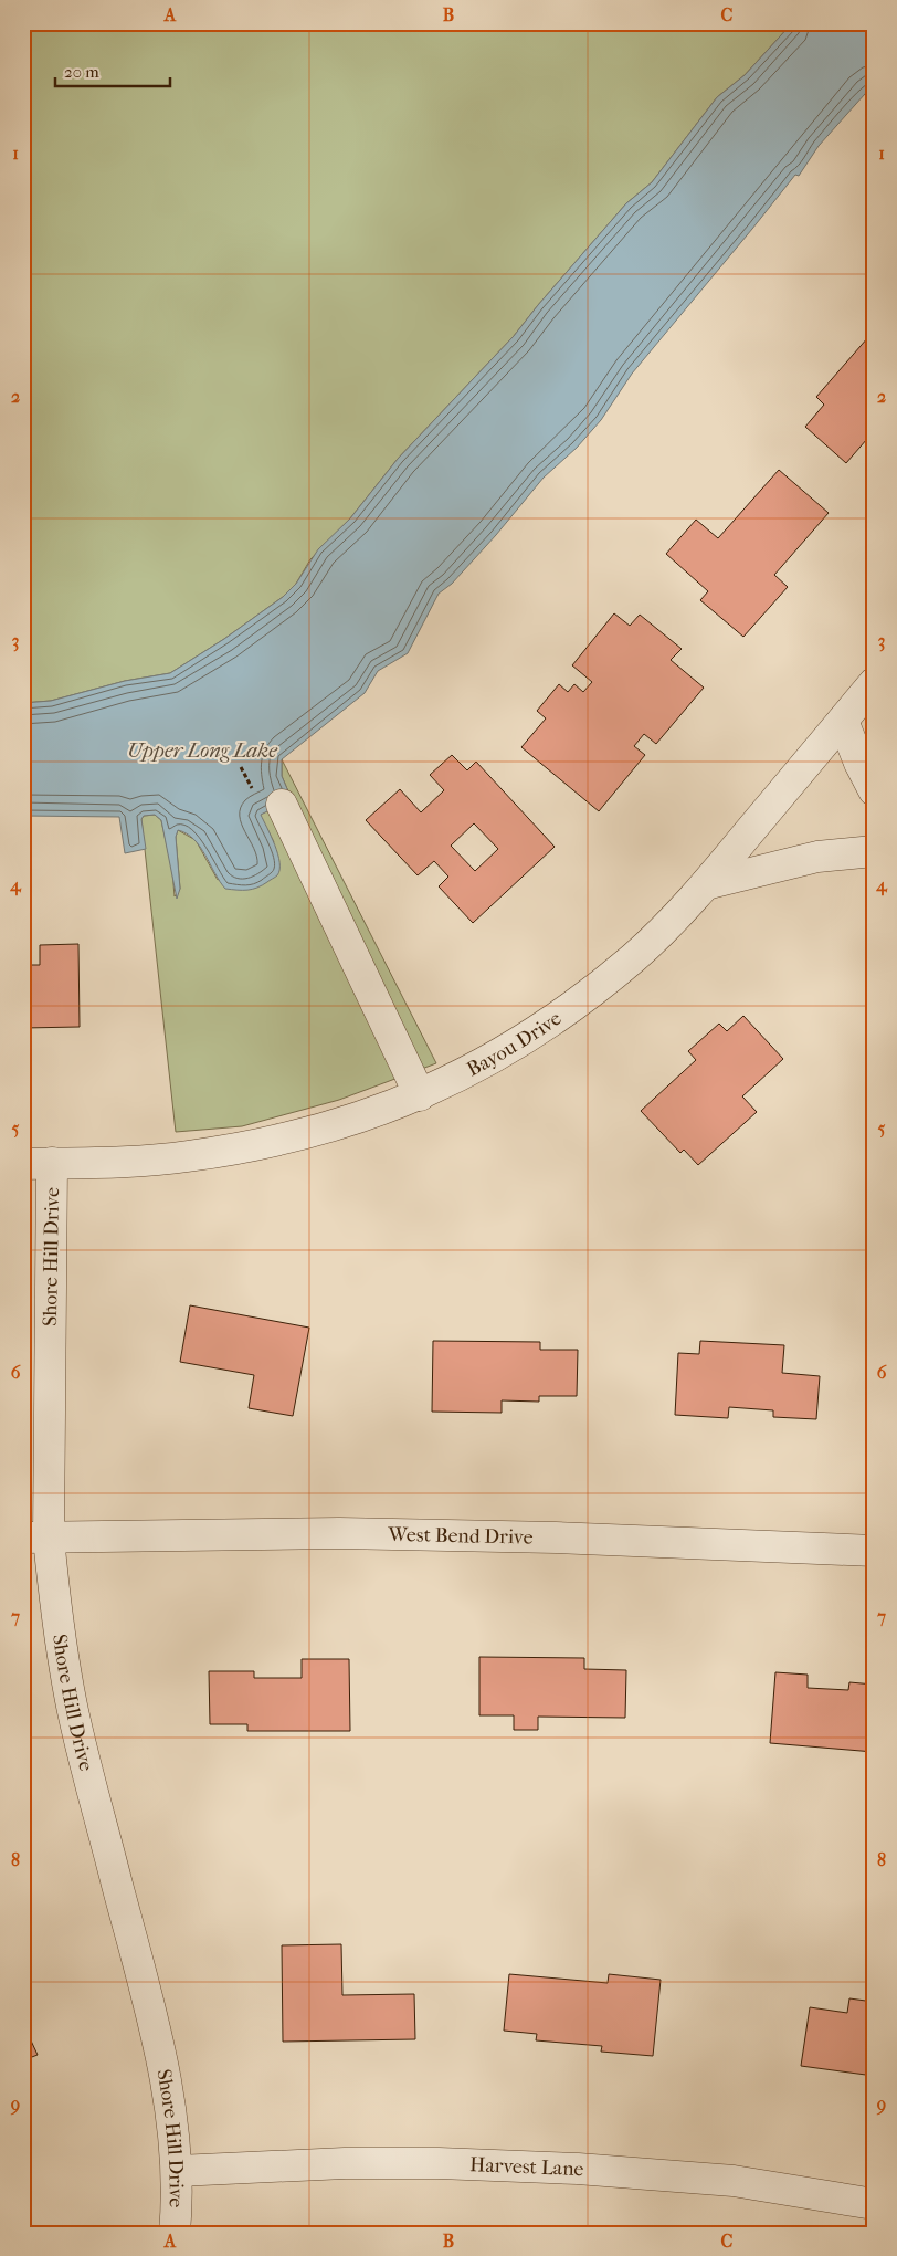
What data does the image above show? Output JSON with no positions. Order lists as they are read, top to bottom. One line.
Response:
{"streets":{"street":["Bayou Drive","Shore Hill Drive","West Bend Drive","Harvest Lane"]},"crossings":[["Bayou Drive","Shore Hill Drive"],["Shore Hill Drive","West Bend Drive"],["Shore Hill Drive","Harvest Lane"]],"water":["Upper Long Lake"],"scale_bar":"20 m","grid":{"columns":["A","B","C"],"rows":["1","2","3","4","5","6","7","8","9"]}}
